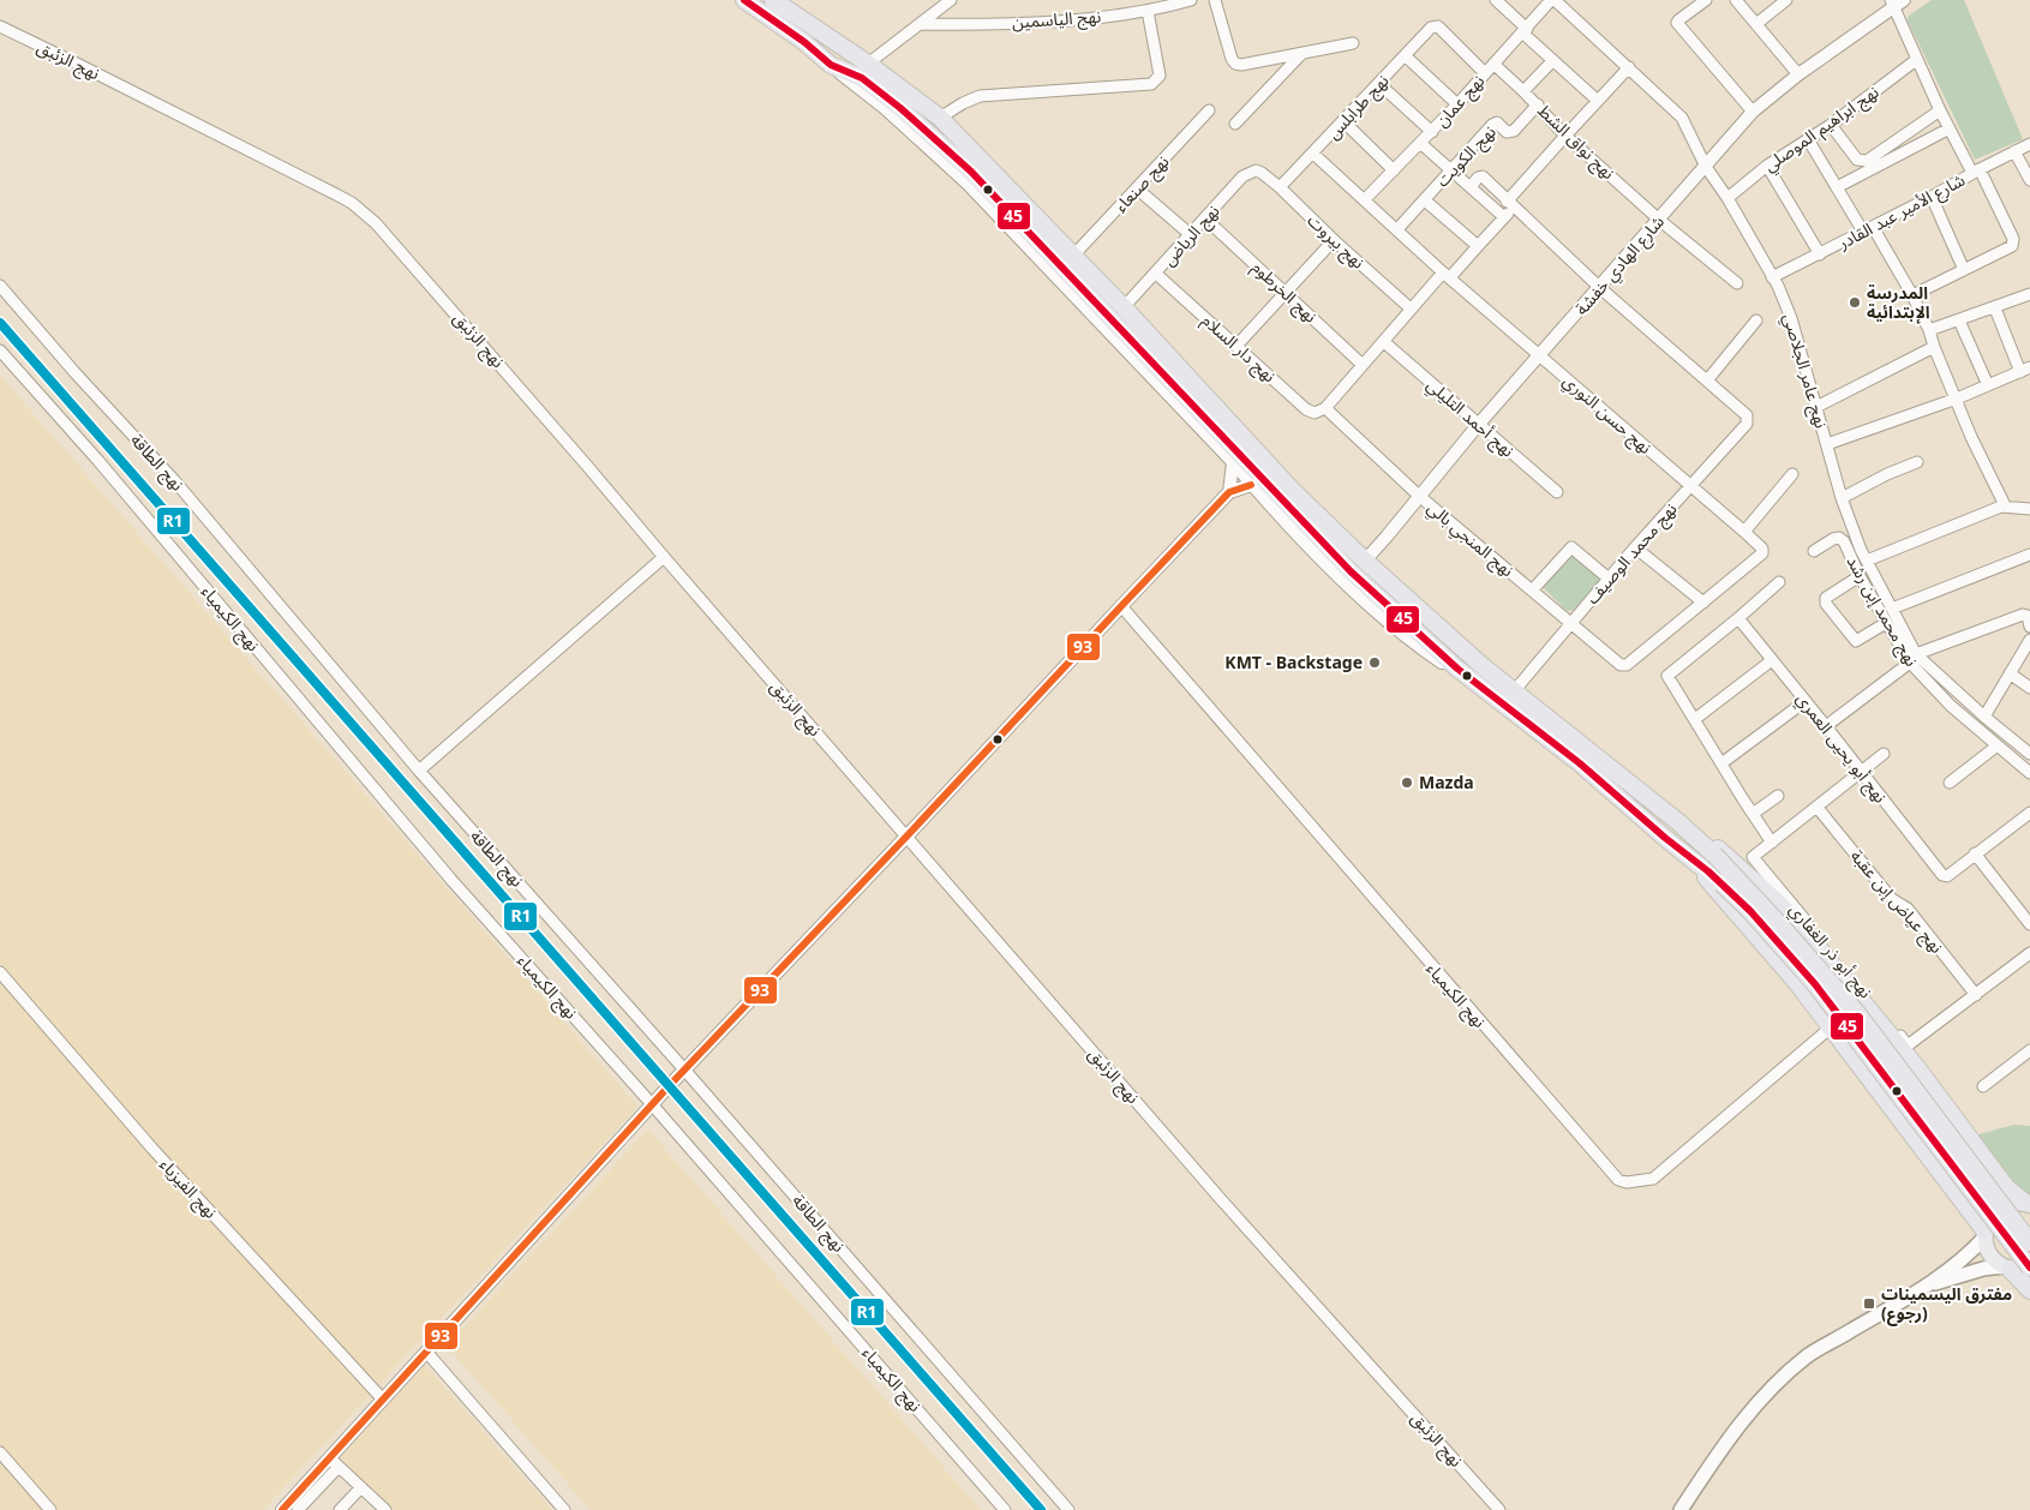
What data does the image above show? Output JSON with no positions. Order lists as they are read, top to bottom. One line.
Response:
{"streets":{"street":["نهج الياسمين","نهج الزئبق","نهج عمان","نهج طرابلس","نهج ابراهيم الموصلي","نهج نواق الشط","نهج الكويت","نهج صنعاء","شارع الأمير عبد القادر","نهج الرياض","نهج بيروت","شارع الهادي خفشة","نهج الخرطوم","نهج دار السلام","نهج عامر الجلاصي","نهج حسن النوري","نهج أحمد التليلي","نهج الطاقة","نهج المنجي بالي","نهج محمد الوصيف","نهج محمد إبن رشد","نهج الكيمياء","نهج أبو يحيى العمري","نهج عياض إبن عقبة","نهج أبو ذر الغفاري","نهج الفيزياء"]},"crossings":[["نهج عمان","نهج طرابلس"],["نهج عمان","نهج نواق الشط"],["نهج عمان","نهج عامر الجلاصي"],["نهج عمان","نهج حسن النوري"],["نهج طرابلس","نهج بيروت"],["نهج طرابلس","نهج حسن النوري"],["نهج ابراهيم الموصلي","نهج عامر الجلاصي"],["نهج نواق الشط","نهج الكويت"],["نهج نواق الشط","شارع الهادي خفشة"],["نهج الكويت","نهج حسن النوري"],["شارع الأمير عبد القادر","نهج عامر الجلاصي"],["نهج الرياض","نهج بيروت"],["نهج الرياض","نهج الخرطوم"],["نهج الرياض","نهج دار السلام"],["شارع الهادي خفشة","نهج عامر الجلاصي"],["شارع الهادي خفشة","نهج حسن النوري"],["شارع الهادي خفشة","نهج أحمد التليلي"],["شارع الهادي خفشة","نهج المنجي بالي"],["نهج دار السلام","نهج المنجي بالي"],["نهج عامر الجلاصي","نهج محمد إبن رشد"],["نهج حسن النوري","نهج المنجي بالي"],["نهج حسن النوري","نهج محمد الوصيف"],["نهج المنجي بالي","نهج محمد الوصيف"],["نهج عياض إبن عقبة","نهج أبو ذر الغفاري"]],"places":{"other":["المدرسة الإبتدائية","KMT - Backstage","Mazda"],"transit":["مفترق اليسمينات (رجوع)"]},"lines":["transit line 45","transit line R1","transit line 93"]}
